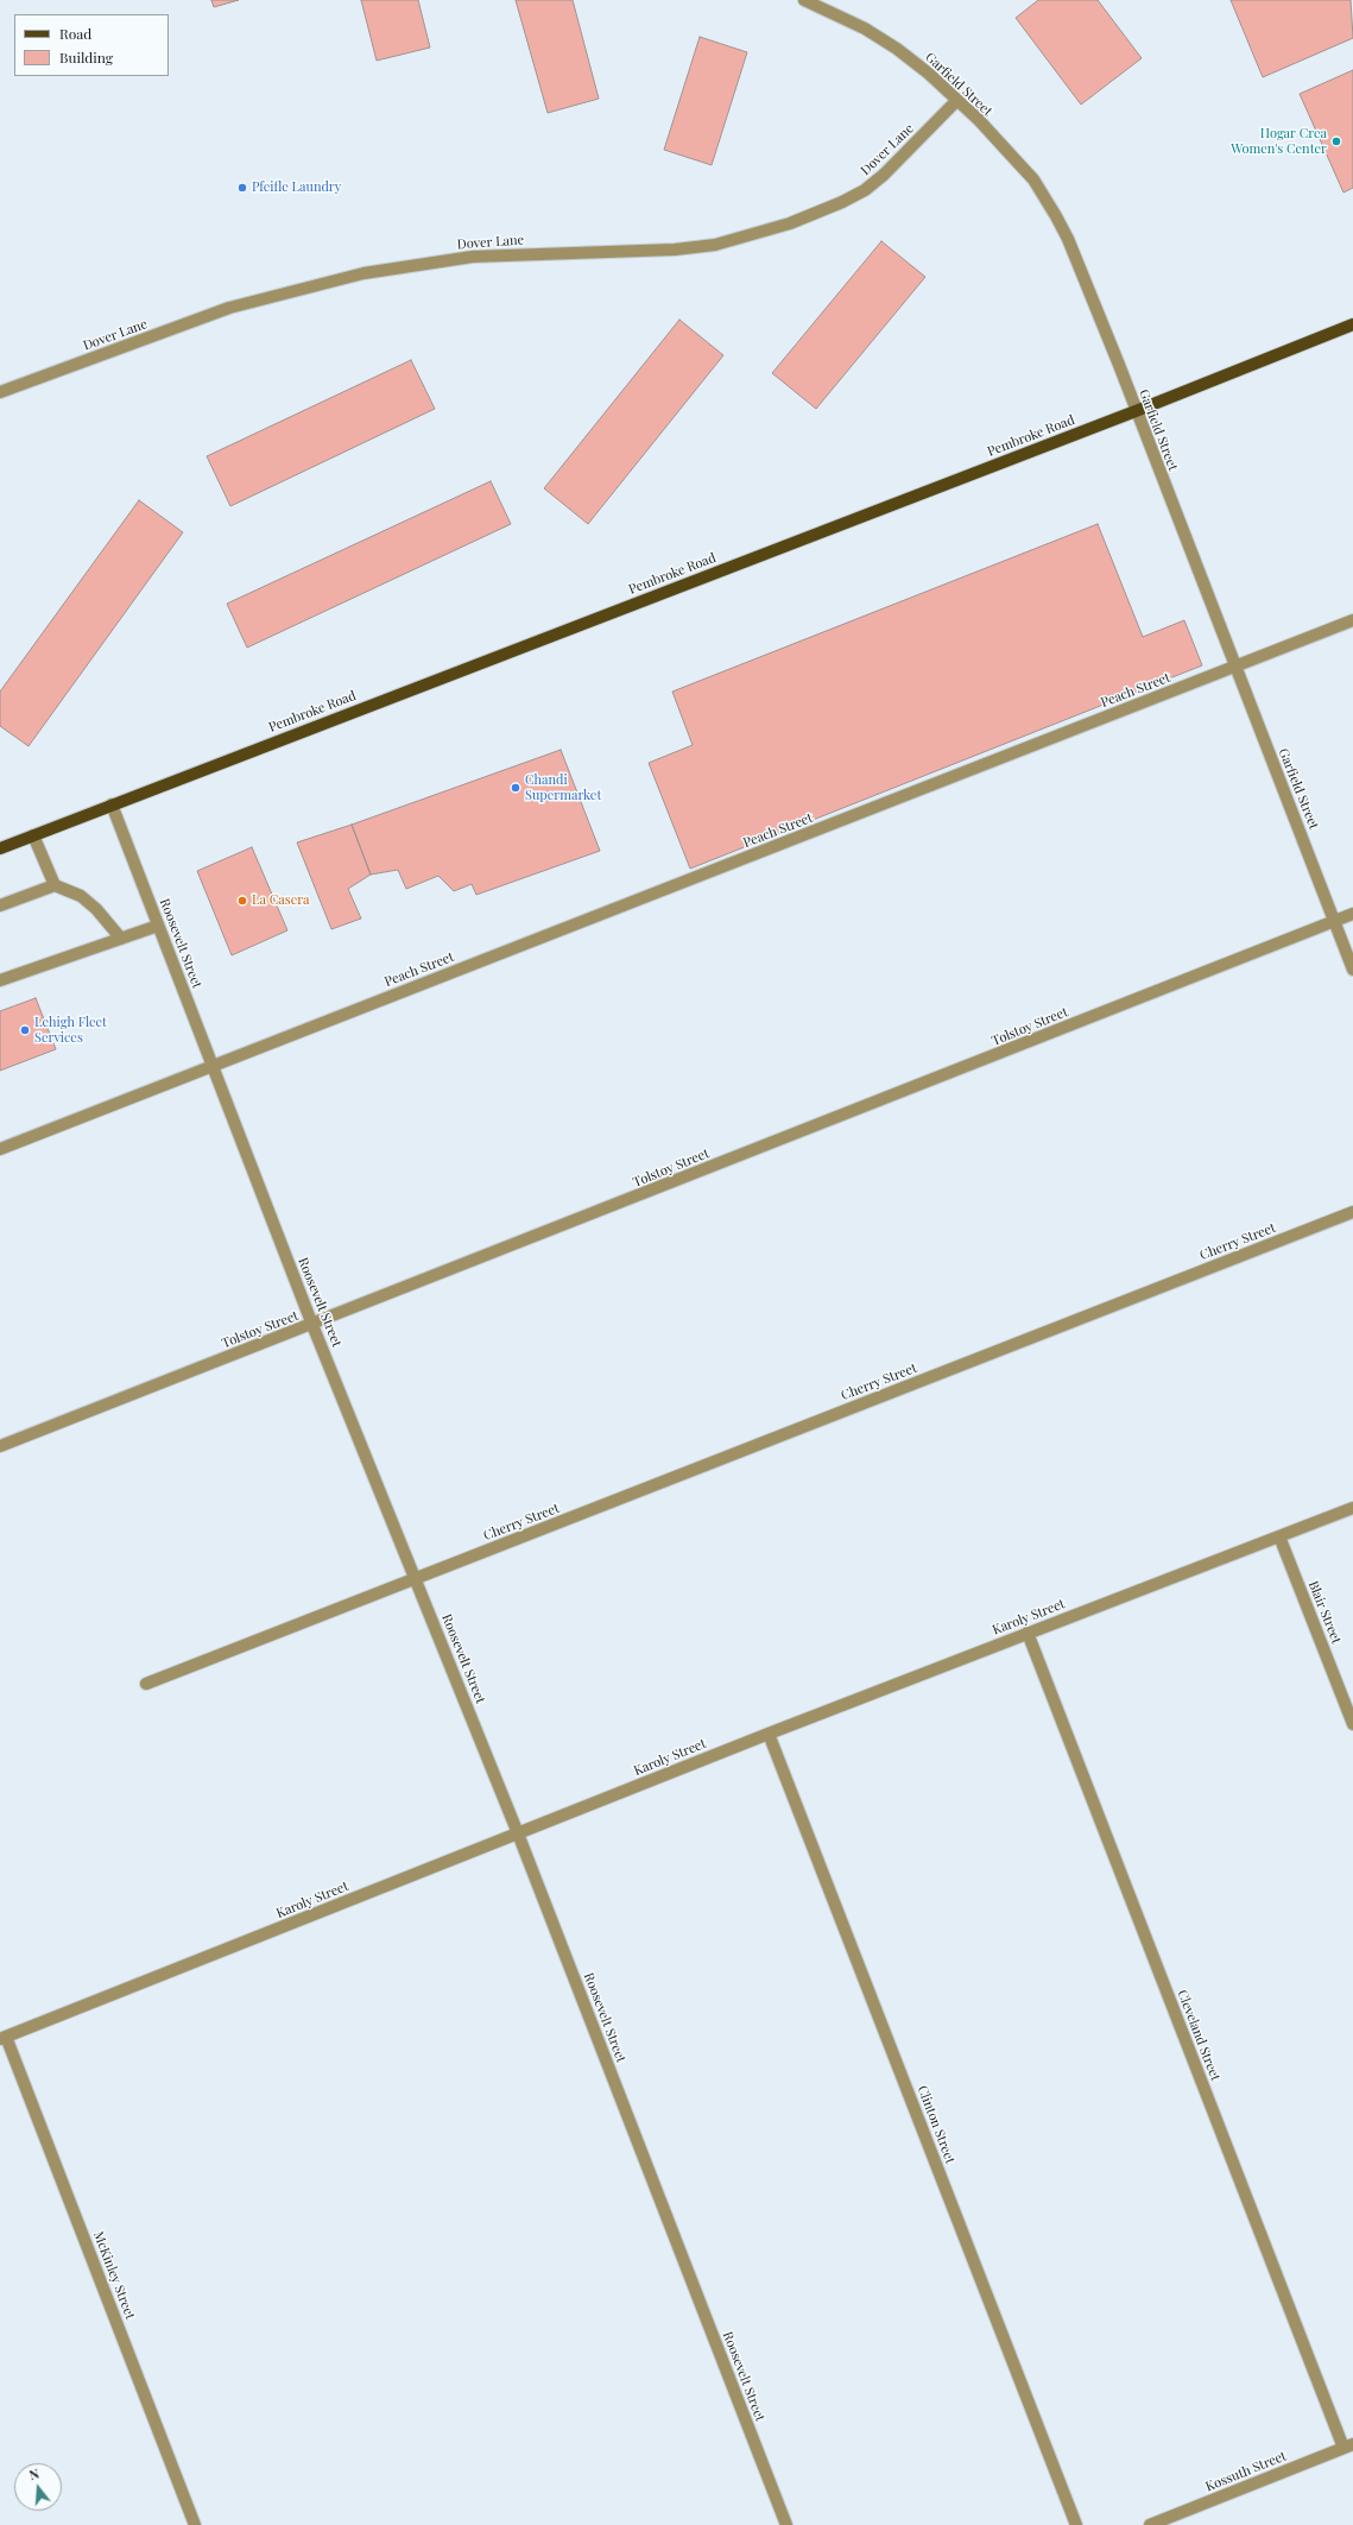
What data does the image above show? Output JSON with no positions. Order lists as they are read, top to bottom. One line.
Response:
{"streets":{"main road":["Pembroke Road"],"street":["Garfield Street","Dover Lane","Peach Street","Roosevelt Street","Tolstoy Street","Cherry Street","Blair Street","Karoly Street","Cleveland Street","Clinton Street","McKinley Street","Kossuth Street"]},"crossings":[["Garfield Street","Dover Lane"],["Garfield Street","Pembroke Road"],["Garfield Street","Peach Street"],["Garfield Street","Tolstoy Street"],["Pembroke Road","Roosevelt Street"],["Peach Street","Roosevelt Street"],["Roosevelt Street","Tolstoy Street"],["Roosevelt Street","Cherry Street"],["Roosevelt Street","Karoly Street"],["Blair Street","Karoly Street"],["Karoly Street","Cleveland Street"],["Karoly Street","Clinton Street"],["Karoly Street","McKinley Street"],["Cleveland Street","Kossuth Street"]],"places":["Hogar Crea Women's Center","Pfeifle Laundry","Chandi Supermarket","La Casera","Lehigh Fleet Services"],"legend":["Road","Building"],"north":"top"}
